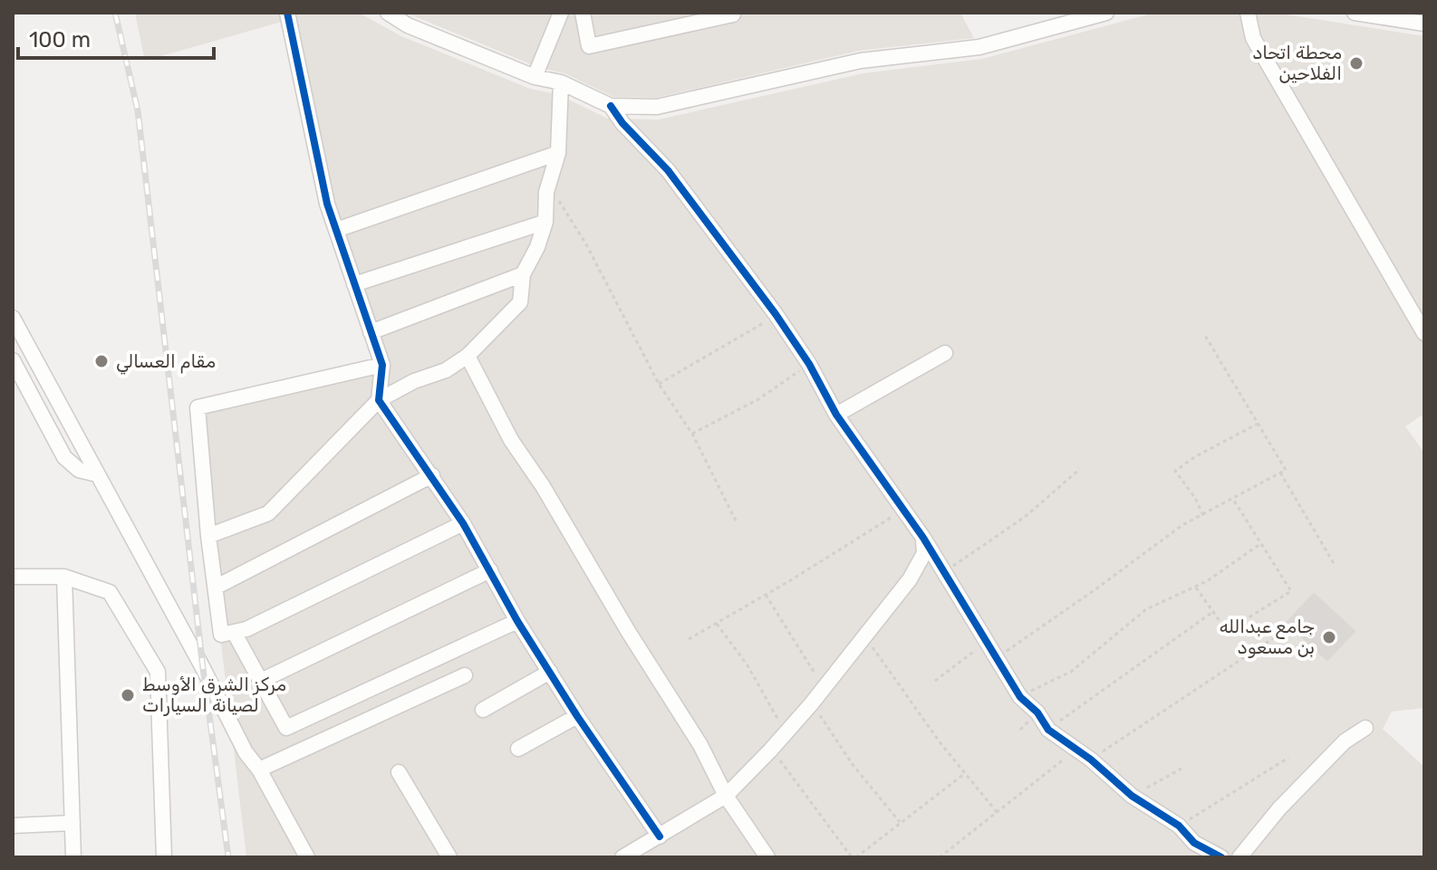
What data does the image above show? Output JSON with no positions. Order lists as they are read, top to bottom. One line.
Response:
{"places":["محطة اتحاد الفلاحين","مقام العسالي","جامع عبدالله بن مسعود","مركز الشرق الأوسط لصيانة السيارات"],"scale_bar":"100 m"}
